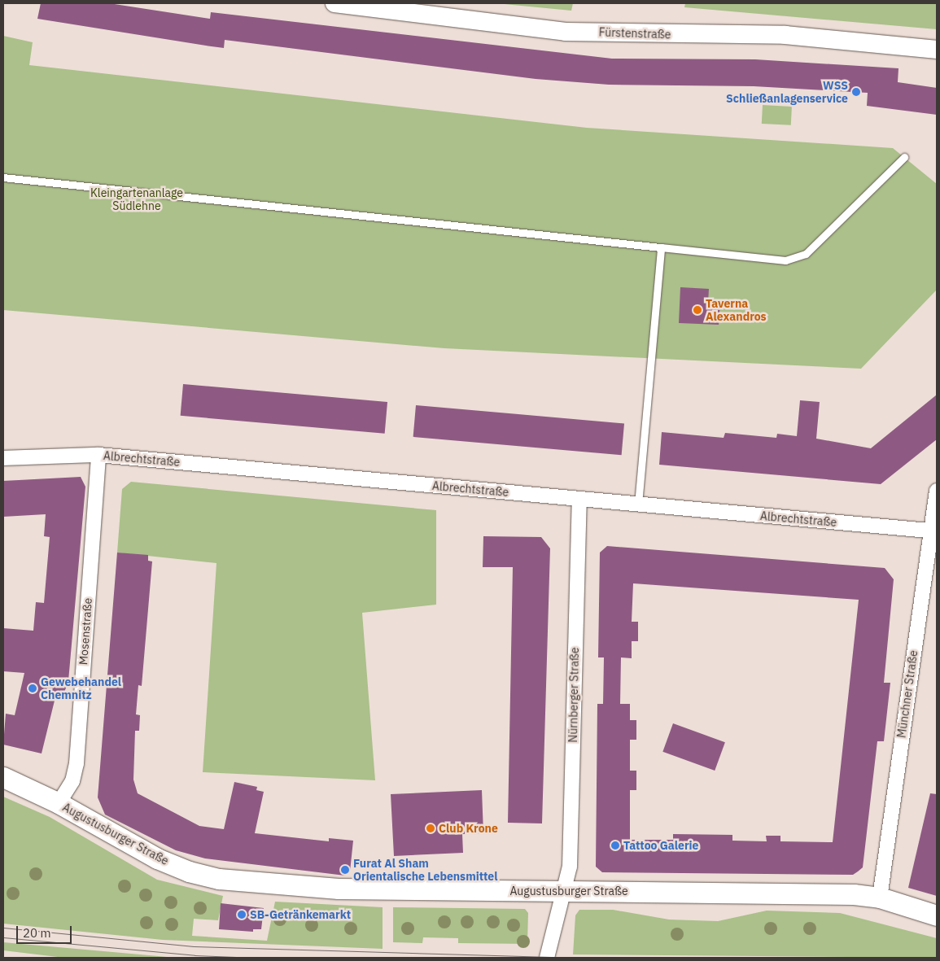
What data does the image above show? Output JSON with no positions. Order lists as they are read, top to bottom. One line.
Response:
{"streets":{"main road":["Augustusburger Straße"],"street":["Fürstenstraße","Albrechtstraße","Mosenstraße","Münchner Straße","Nürnberger Straße"]},"crossings":[["Albrechtstraße","Mosenstraße"],["Albrechtstraße","Münchner Straße"],["Albrechtstraße","Nürnberger Straße"],["Mosenstraße","Augustusburger Straße"],["Münchner Straße","Augustusburger Straße"],["Nürnberger Straße","Augustusburger Straße"]],"parks":["Kleingartenanlage Südlehne"],"places":["WSS Schließanlagenservice","Taverna Alexandros","Gewebehandel Chemnitz","Club Krone","Tattoo Galerie","Furat Al Sham Orientalische Lebensmittel","SB-Getränkemarkt"],"scale_bar":"20 m"}
